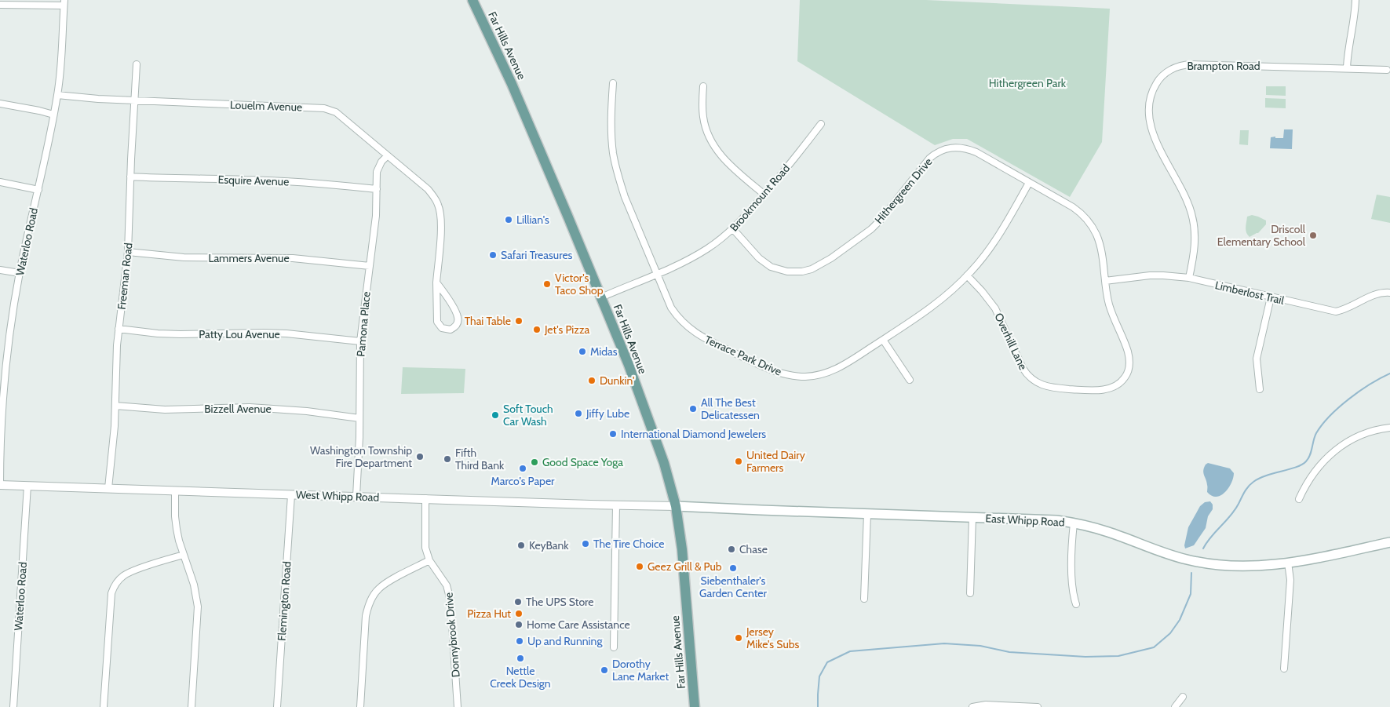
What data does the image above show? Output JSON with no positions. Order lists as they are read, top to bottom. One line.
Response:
{"streets":{"main road":["Far Hills Avenue","East Whipp Road"],"street":["Brampton Road","Louelm Avenue","Esquire Avenue","Hithergreen Drive","Brookmount Road","Waterloo Road","Lammers Avenue","Freeman Road","Limberlost Trail","Pamona Place","Patty Lou Avenue","Overhill Lane","Terrace Park Drive","Bizzell Avenue","West Whipp Road","Flemington Road","Donnybrook Drive"]},"crossings":[["Far Hills Avenue","Brookmount Road"],["Far Hills Avenue","West Whipp Road"],["Far Hills Avenue","East Whipp Road"],["Brampton Road","Limberlost Trail"],["Louelm Avenue","Waterloo Road"],["Louelm Avenue","Freeman Road"],["Louelm Avenue","Pamona Place"],["Esquire Avenue","Freeman Road"],["Esquire Avenue","Pamona Place"],["Hithergreen Drive","Brookmount Road"],["Hithergreen Drive","Limberlost Trail"],["Hithergreen Drive","Overhill Lane"],["Hithergreen Drive","Terrace Park Drive"],["Brookmount Road","Terrace Park Drive"],["Waterloo Road","West Whipp Road"],["Lammers Avenue","Freeman Road"],["Lammers Avenue","Pamona Place"],["Freeman Road","Patty Lou Avenue"],["Freeman Road","Bizzell Avenue"],["Freeman Road","West Whipp Road"],["Limberlost Trail","Overhill Lane"],["Pamona Place","Patty Lou Avenue"],["Pamona Place","Bizzell Avenue"],["Pamona Place","West Whipp Road"],["Overhill Lane","Terrace Park Drive"],["West Whipp Road","East Whipp Road"],["West Whipp Road","Flemington Road"],["West Whipp Road","Donnybrook Drive"]],"parks":["Hithergreen Park"],"places":["Lillian's","Driscoll Elementary School","Safari Treasures","Victor's Taco Shop","Thai Table","Jet's Pizza","Midas","Dunkin'","All The Best Delicatessen","Jiffy Lube","Soft Touch Car Wash","International Diamond Jewelers","Washington Township Fire Department","Fifth Third Bank","United Dairy Farmers","Good Space Yoga","Marco's Paper","The Tire Choice","KeyBank","Chase","Geez Grill & Pub","Siebenthaler's Garden Center","The UPS Store","Pizza Hut","Home Care Assistance","Jersey Mike's Subs","Up and Running","Nettle Creek Design","Dorothy Lane Market"]}
